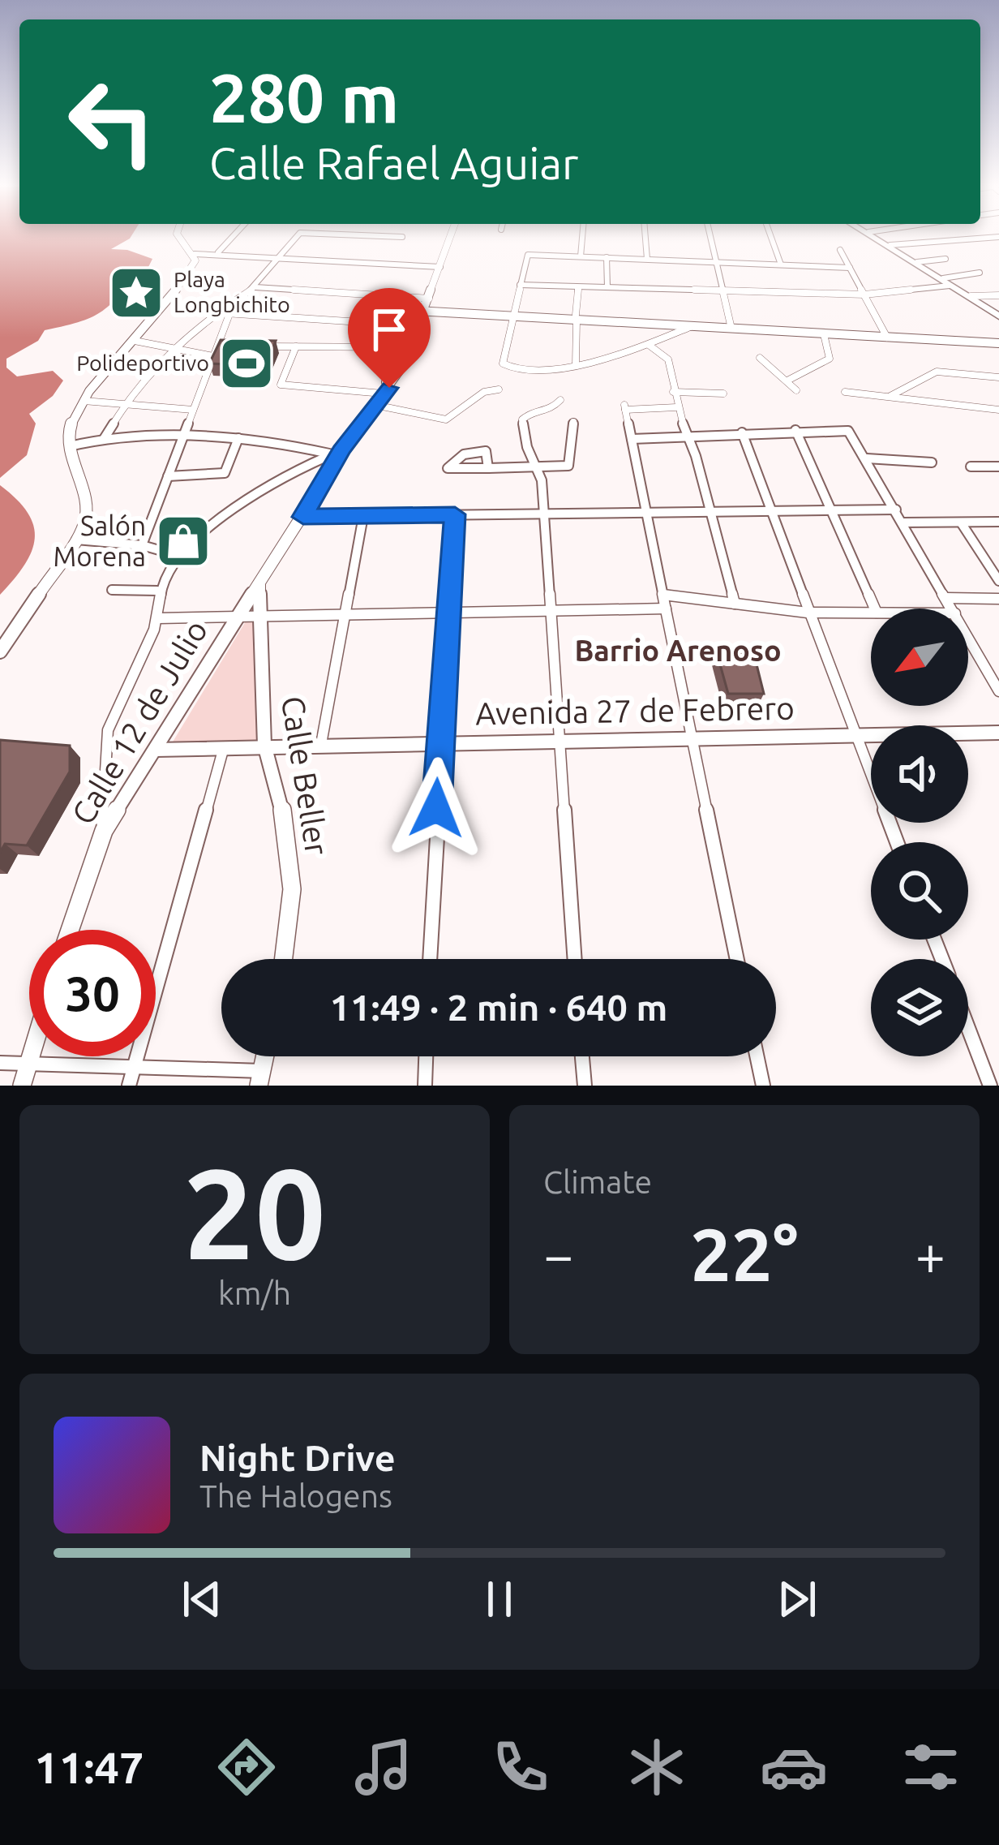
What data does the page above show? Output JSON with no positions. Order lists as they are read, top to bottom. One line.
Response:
{"streets":{"street":["Avenida 27 de Febrero","Calle 12 de Julio","Calle Beller"]},"crossings":[["Avenida 27 de Febrero","Calle 12 de Julio"],["Avenida 27 de Febrero","Calle Beller"],["Calle 12 de Julio","Calle Beller"]],"districts":["Barrio Arenoso"],"places":{"place":["Playa Longbichito"],"sports":["Polideportivo"],"shop":["Salón Morena"]},"north":"bottom left","page":{"turn":["280 m","Calle Rafael Aguiar"],"limit":"30","trip":"11:49 · 2 min · 640 m","tile":[["20","km/h"],"Climate"],"heat":["−","22°","+"],"song":["Night Drive","The Halogens"],"tabs":"11:47"}}
